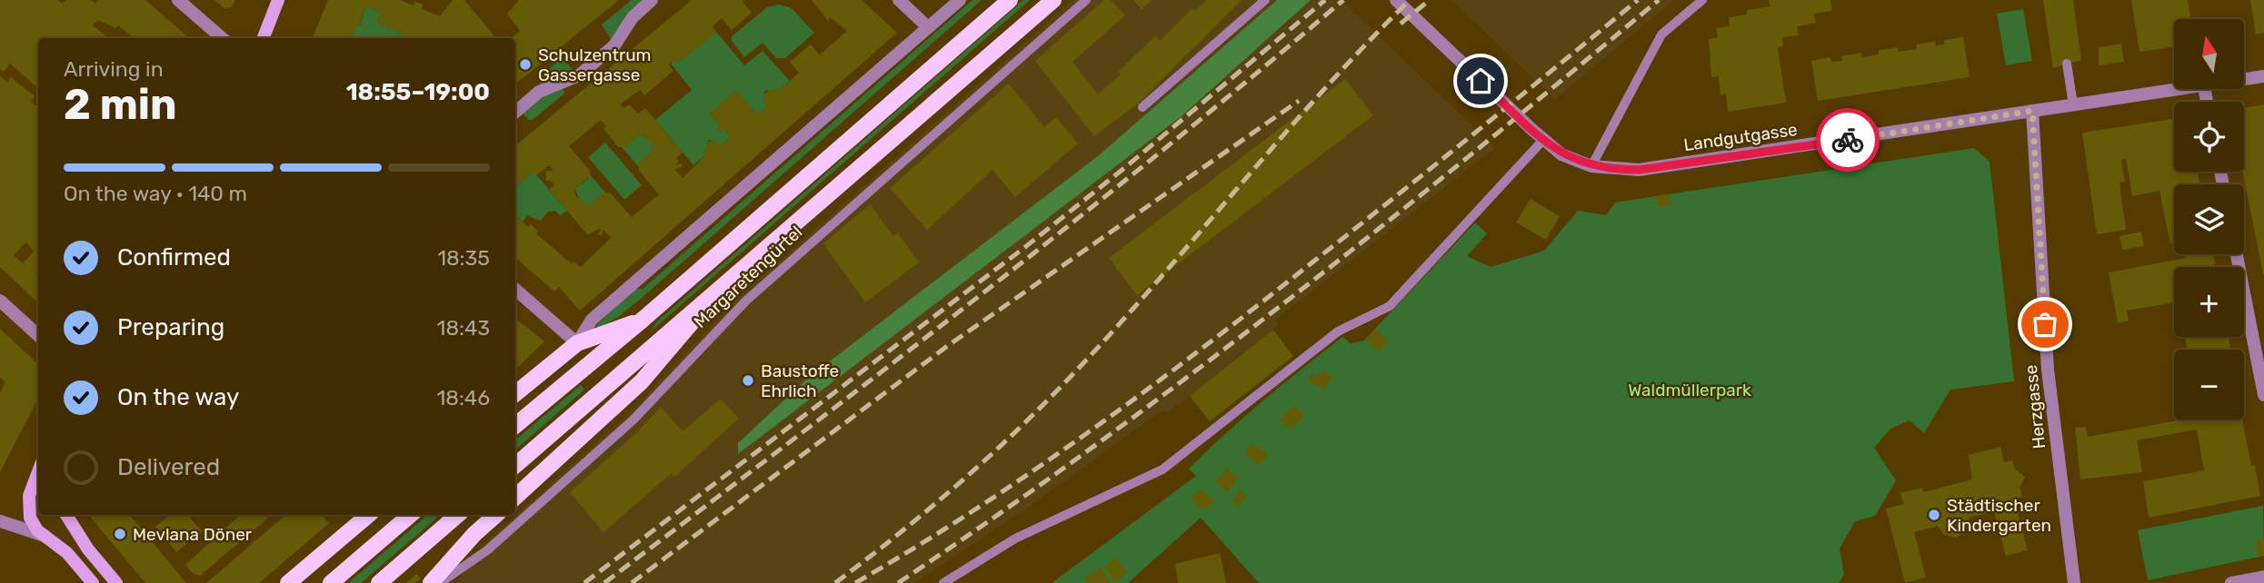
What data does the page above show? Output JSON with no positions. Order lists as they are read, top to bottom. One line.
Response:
{"streets":{"main road":["Margaretengürtel"],"street":["Landgutgasse","Herzgasse"]},"crossings":[["Landgutgasse","Herzgasse"]],"parks":["Waldmüllerpark"],"places":["Schulzentrum Gassergasse","Baustoffe Ehrlich","Städtischer Kindergarten","Mevlana Döner"],"north":"top","page":{"map_buttons":["+","−"],"heading":["2 min","Arriving in","18:55–19:00"],"bar":"On the way · 140 m","list":[["Confirmed","18:35"],["Preparing","18:43"],["On the way","18:46"],"Delivered"]}}
